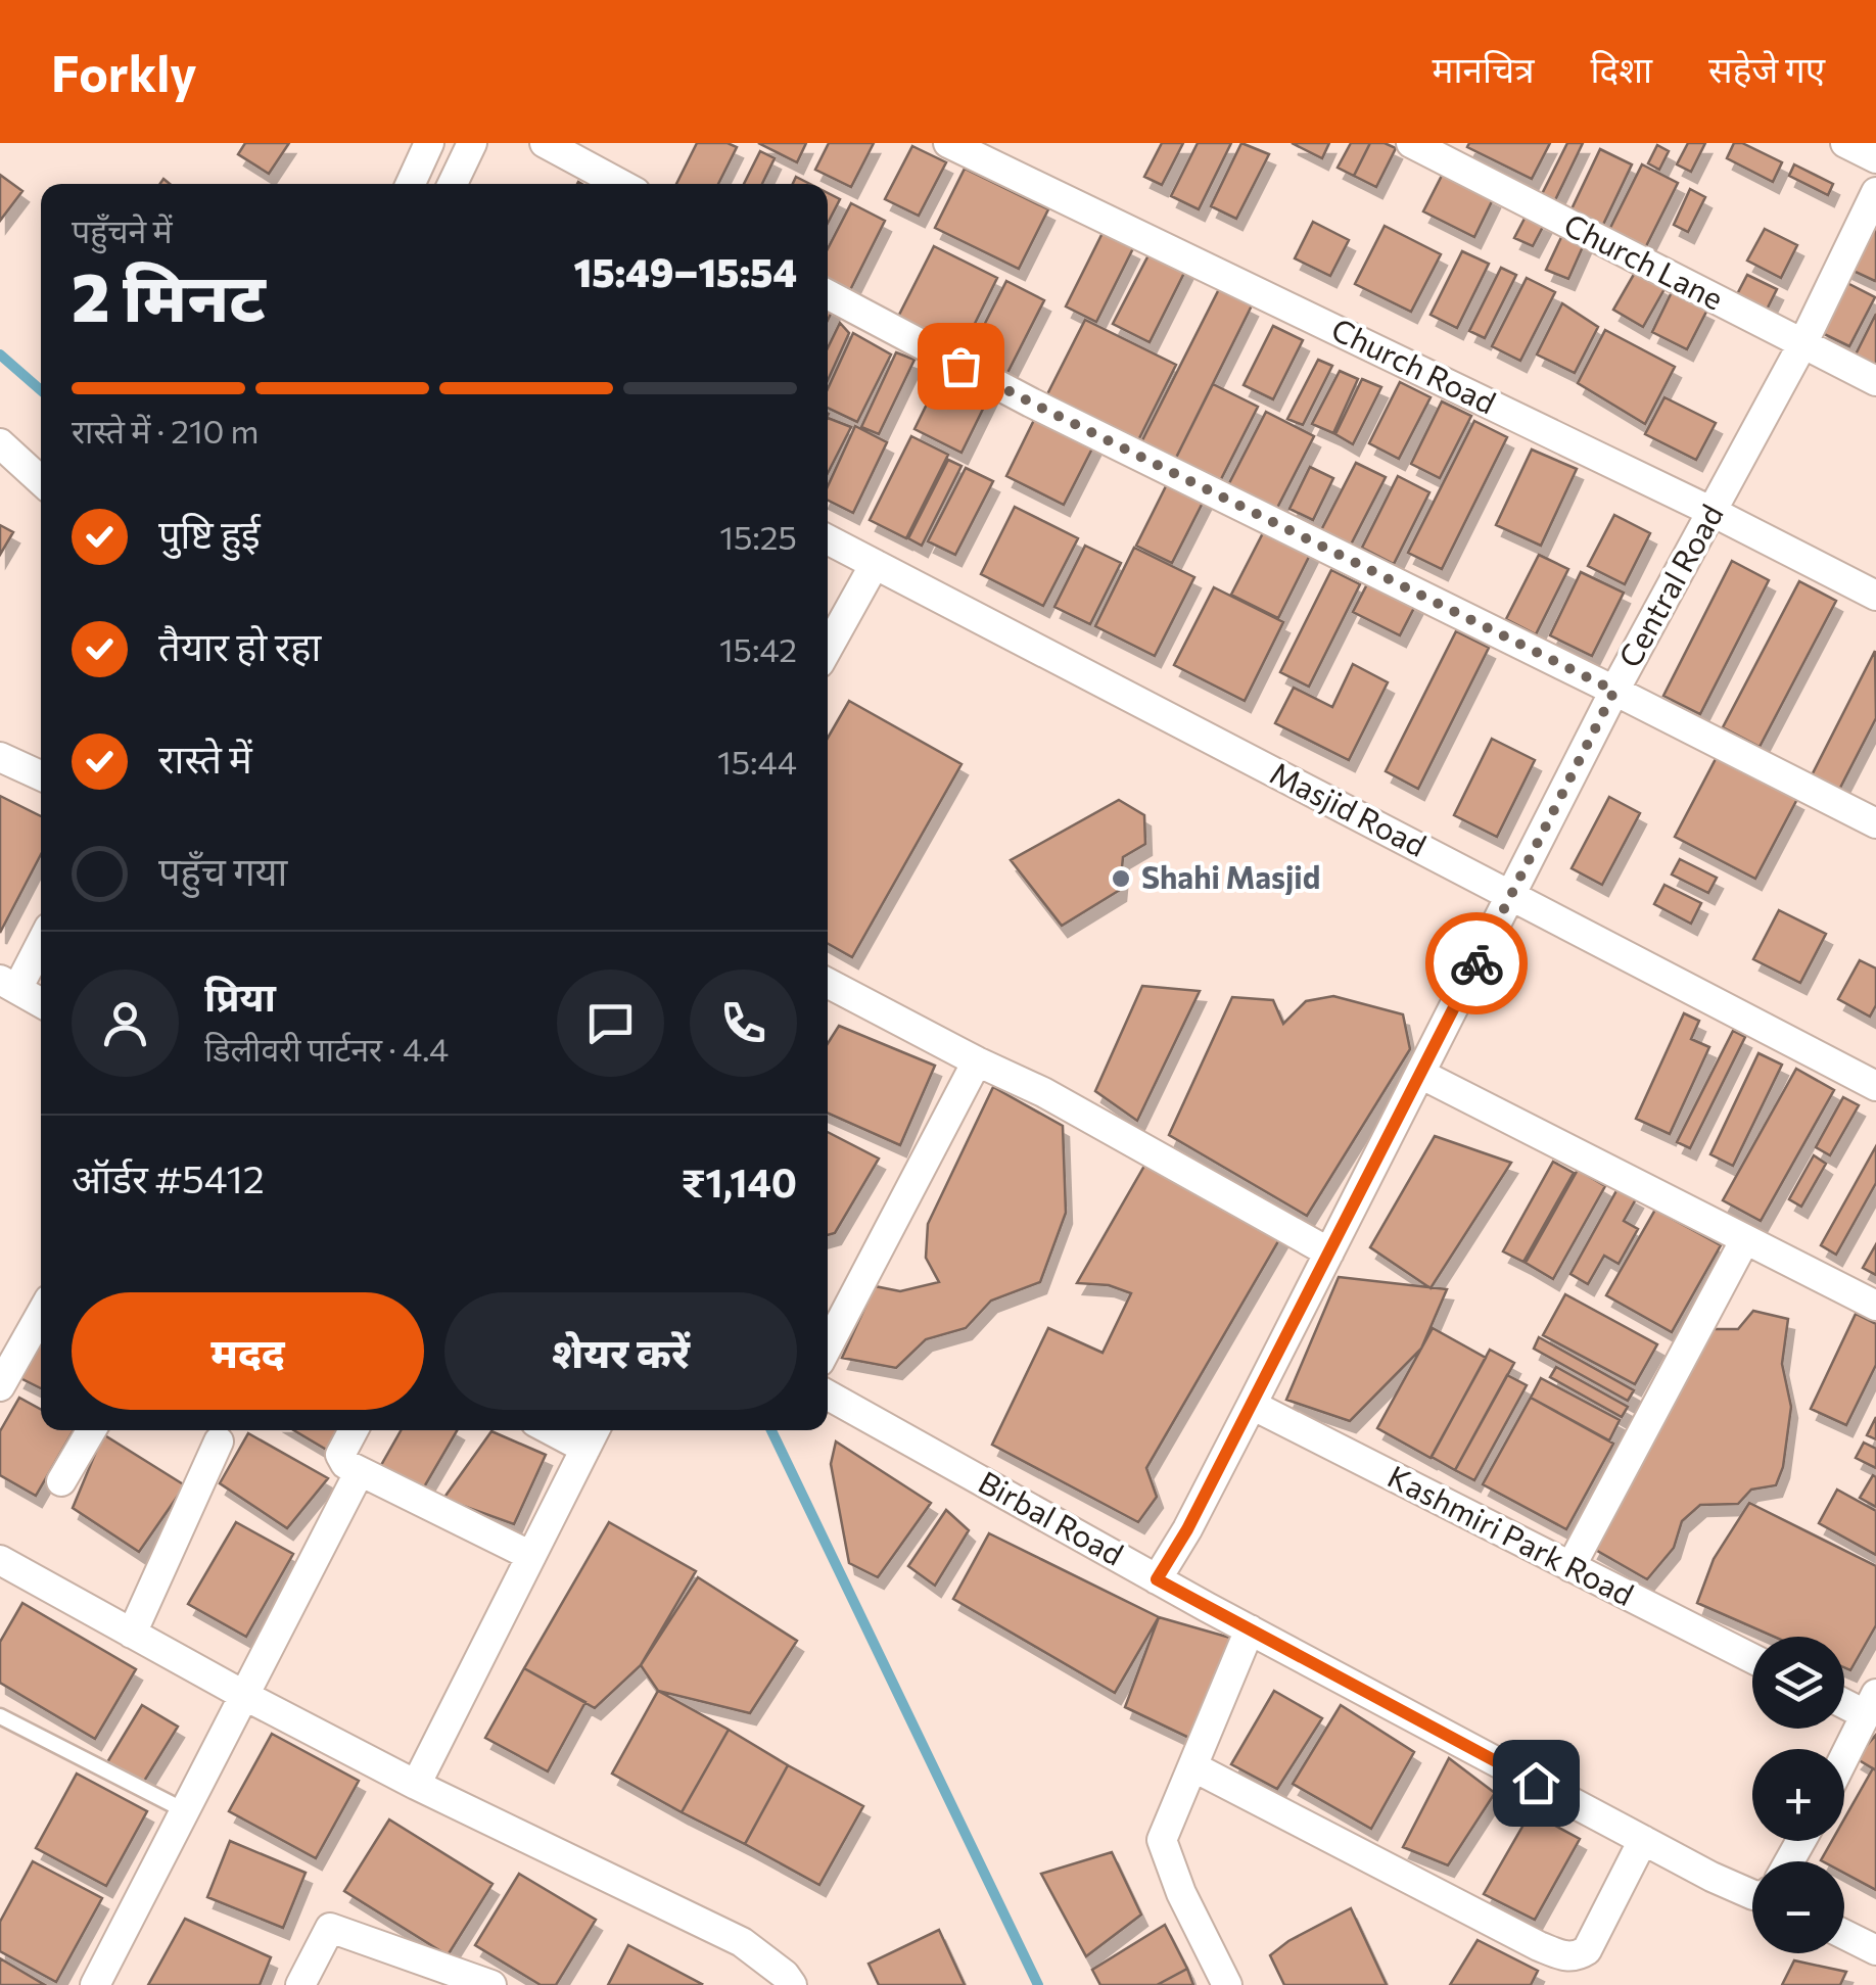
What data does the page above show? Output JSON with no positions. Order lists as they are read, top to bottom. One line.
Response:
{"streets":{"street":["Church Lane","Church Road","Central Road","Masjid Road","Birbal Road","Kashmiri Park Road"]},"crossings":[["Church Lane","Central Road"],["Church Road","Central Road"],["Central Road","Masjid Road"],["Central Road","Birbal Road"],["Central Road","Kashmiri Park Road"]],"places":["Shahi Masjid"],"page":{"header":"Forkly","nav":["मानचित्र","दिशा","सहेजे गए"],"heading":["2 मिनट","पहुँचने में","15:49–15:54"],"panel":["प्रिया","डिलीवरी पार्टनर · 4.4","ऑर्डर #5412","₹1,140"],"bar":"रास्ते में · 210 m","list":[["पुष्टि हुई","15:25"],["तैयार हो रहा","15:42"],["रास्ते में","15:44"],"पहुँच गया"],"buttons":["मदद","शेयर करें"],"map_buttons":["+","−"]}}
